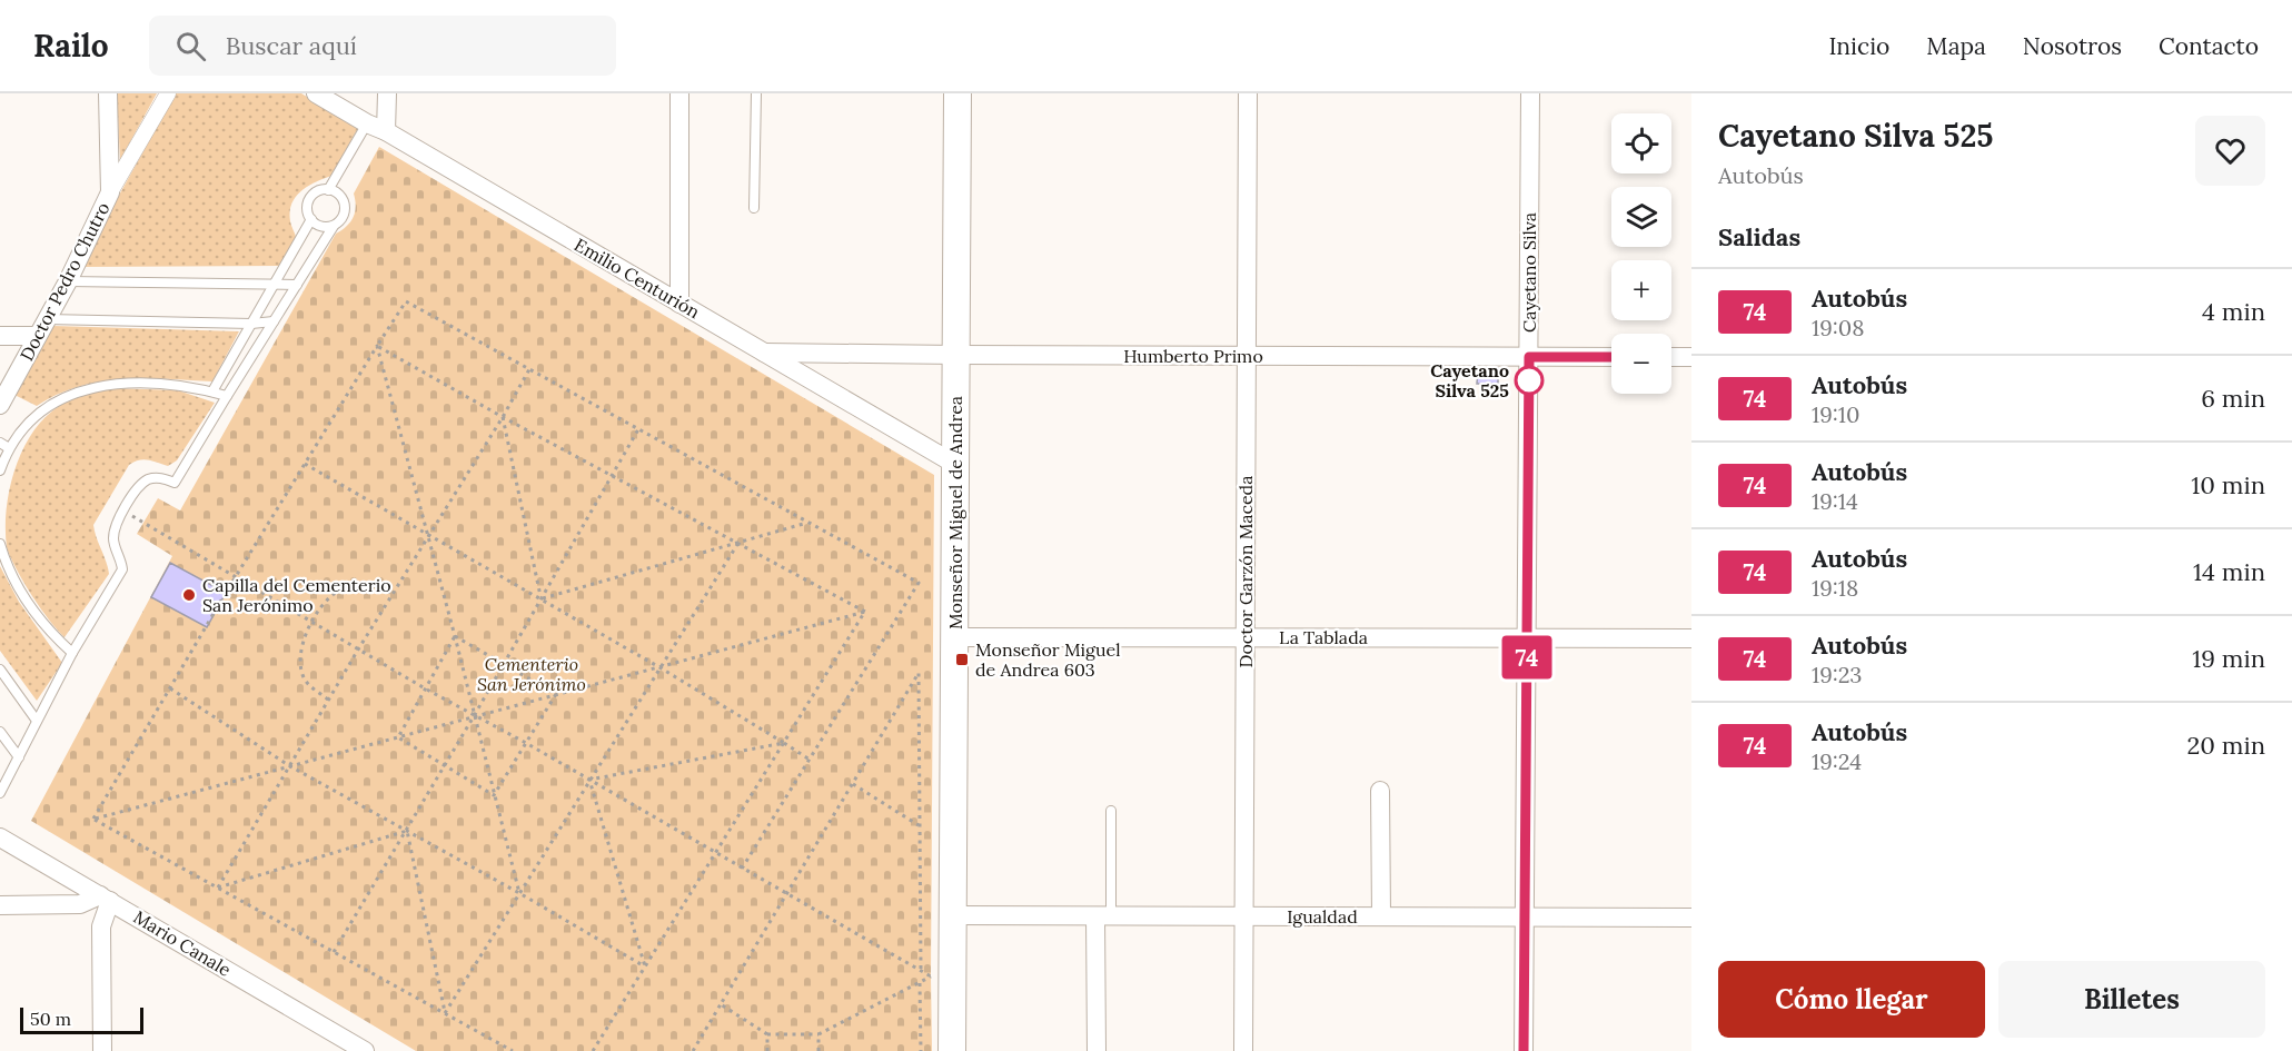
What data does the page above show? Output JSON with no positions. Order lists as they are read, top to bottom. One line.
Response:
{"streets":{"main road":["Monseñor Miguel de Andrea"],"street":["Cayetano Silva","Emilio Centurión","Doctor Pedro Chutro","Humberto Primo","Doctor Garzón Maceda","La Tablada","Igualdad","Mario Canale"]},"crossings":[["Cayetano Silva","Humberto Primo"],["Cayetano Silva","La Tablada"],["Cayetano Silva","Igualdad"],["Emilio Centurión","Humberto Primo"],["Emilio Centurión","Monseñor Miguel de Andrea"],["Humberto Primo","Monseñor Miguel de Andrea"],["Humberto Primo","Doctor Garzón Maceda"],["Monseñor Miguel de Andrea","La Tablada"],["Monseñor Miguel de Andrea","Igualdad"],["Doctor Garzón Maceda","La Tablada"],["Doctor Garzón Maceda","Igualdad"]],"parks":["Cementerio San Jerónimo"],"places":{"other":["Cayetano Silva 525","Capilla del Cementerio San Jerónimo"],"transit":["Monseñor Miguel de Andrea 603"]},"lines":["bus line 74"],"scale_bar":"50 m","page":{"header":"Railo","search":"Buscar aquí","nav":["Inicio","Mapa","Nosotros","Contacto"],"on_map":"74","heading":[["Cayetano Silva 525","Autobús"],"Salidas"],"map_buttons":["+","−"],"list":[{"mark":"74","name":"Autobús","note":"19:08","value":"4 min"},{"mark":"74","name":"Autobús","note":"19:10","value":"6 min"},{"mark":"74","name":"Autobús","note":"19:14","value":"10 min"},{"mark":"74","name":"Autobús","note":"19:18","value":"14 min"},{"mark":"74","name":"Autobús","note":"19:23","value":"19 min"},{"mark":"74","name":"Autobús","note":"19:24","value":"20 min"}],"buttons":["Cómo llegar","Billetes"],"scale":"50 m"}}
